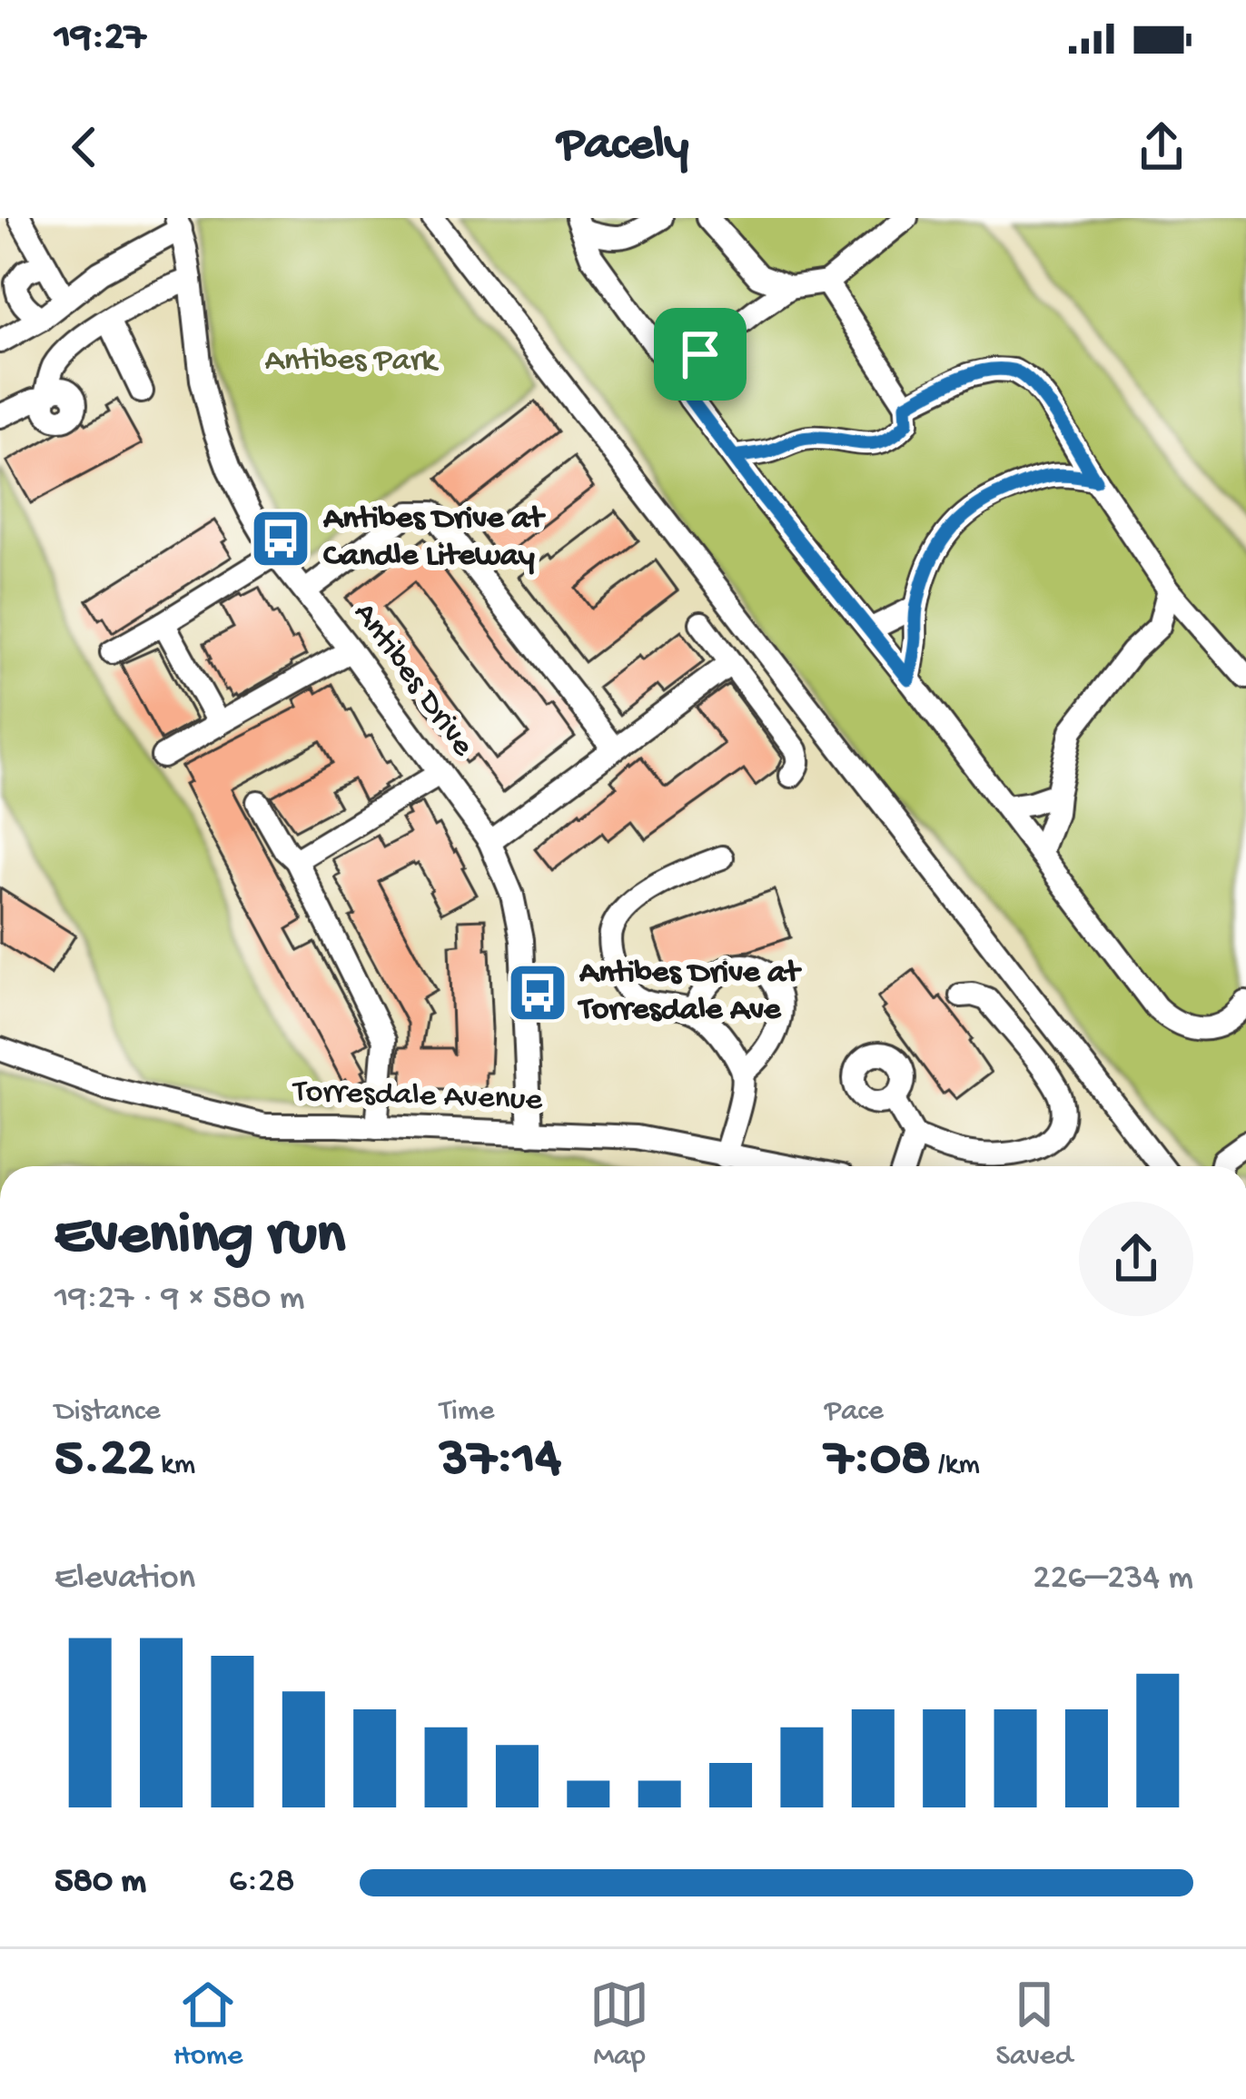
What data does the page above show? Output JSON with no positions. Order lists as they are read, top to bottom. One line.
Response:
{"streets":{"street":["Antibes Drive","Torresdale Avenue"]},"crossings":[["Antibes Drive","Torresdale Avenue"]],"parks":["Antibes Park"],"places":{"bus stop":["Antibes Drive at Candle Liteway","Antibes Drive at Torresdale Ave"]},"page":{"status":"19:27","header":"Pacely","heading":["Evening run","19:27 · 9 × 580 m"],"stats":[["Distance","5.22 km"],["Time","37:14"],["Pace","7:08 /km"]],"chart":["Elevation","226–234 m"],"list":[{"name":"580 m","note":"6:28"}],"tabs":["Home","Map","Saved"]}}
